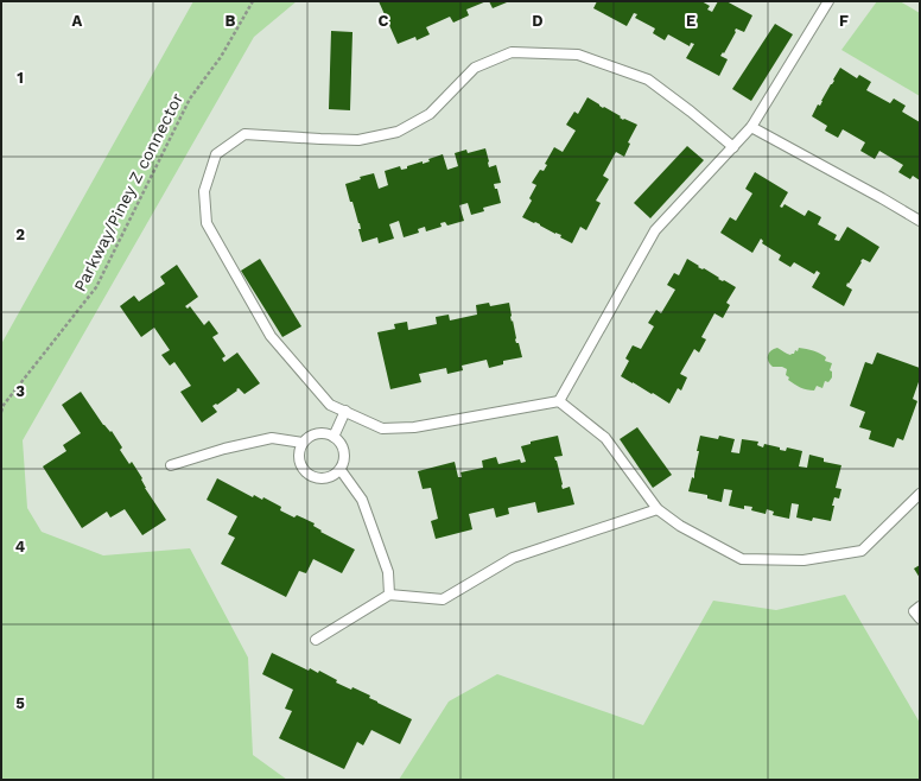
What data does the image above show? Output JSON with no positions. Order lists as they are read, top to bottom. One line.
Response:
{"streets":{"path":["Parkway/Piney Z connector"]},"grid":{"columns":["A","B","C","D","E","F"],"rows":["1","2","3","4","5"]}}
